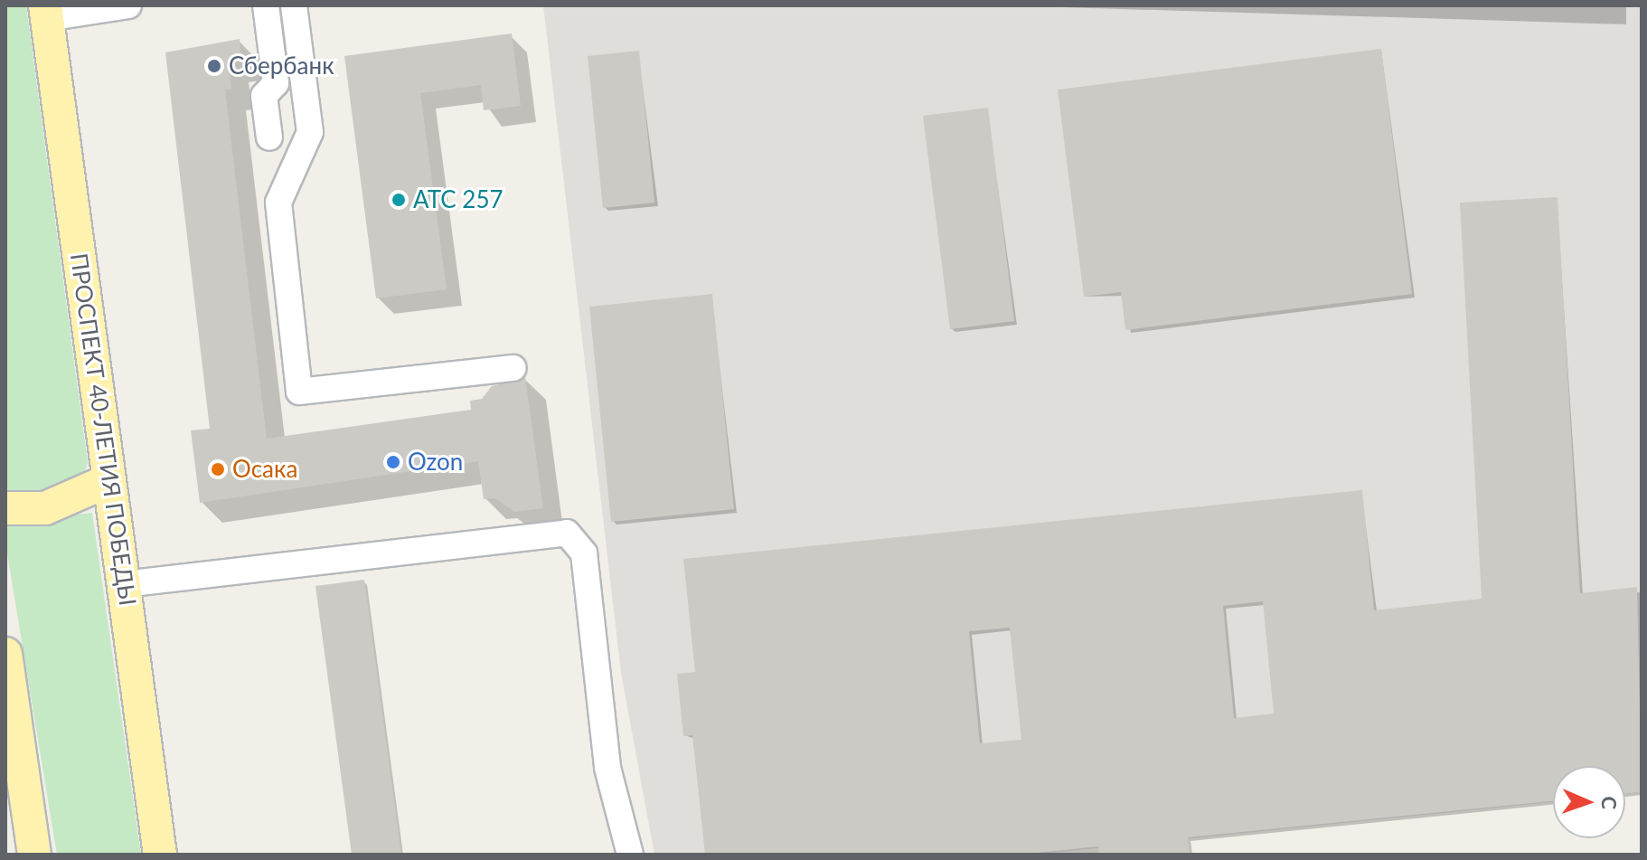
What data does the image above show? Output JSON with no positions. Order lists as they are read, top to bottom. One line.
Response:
{"streets":{"main road":["ПРОСПЕКТ 40-ЛЕТИЯ ПОБЕДЫ"]},"places":["Сбербанк","АТС 257","Ozon","Осака"],"north":"right"}
